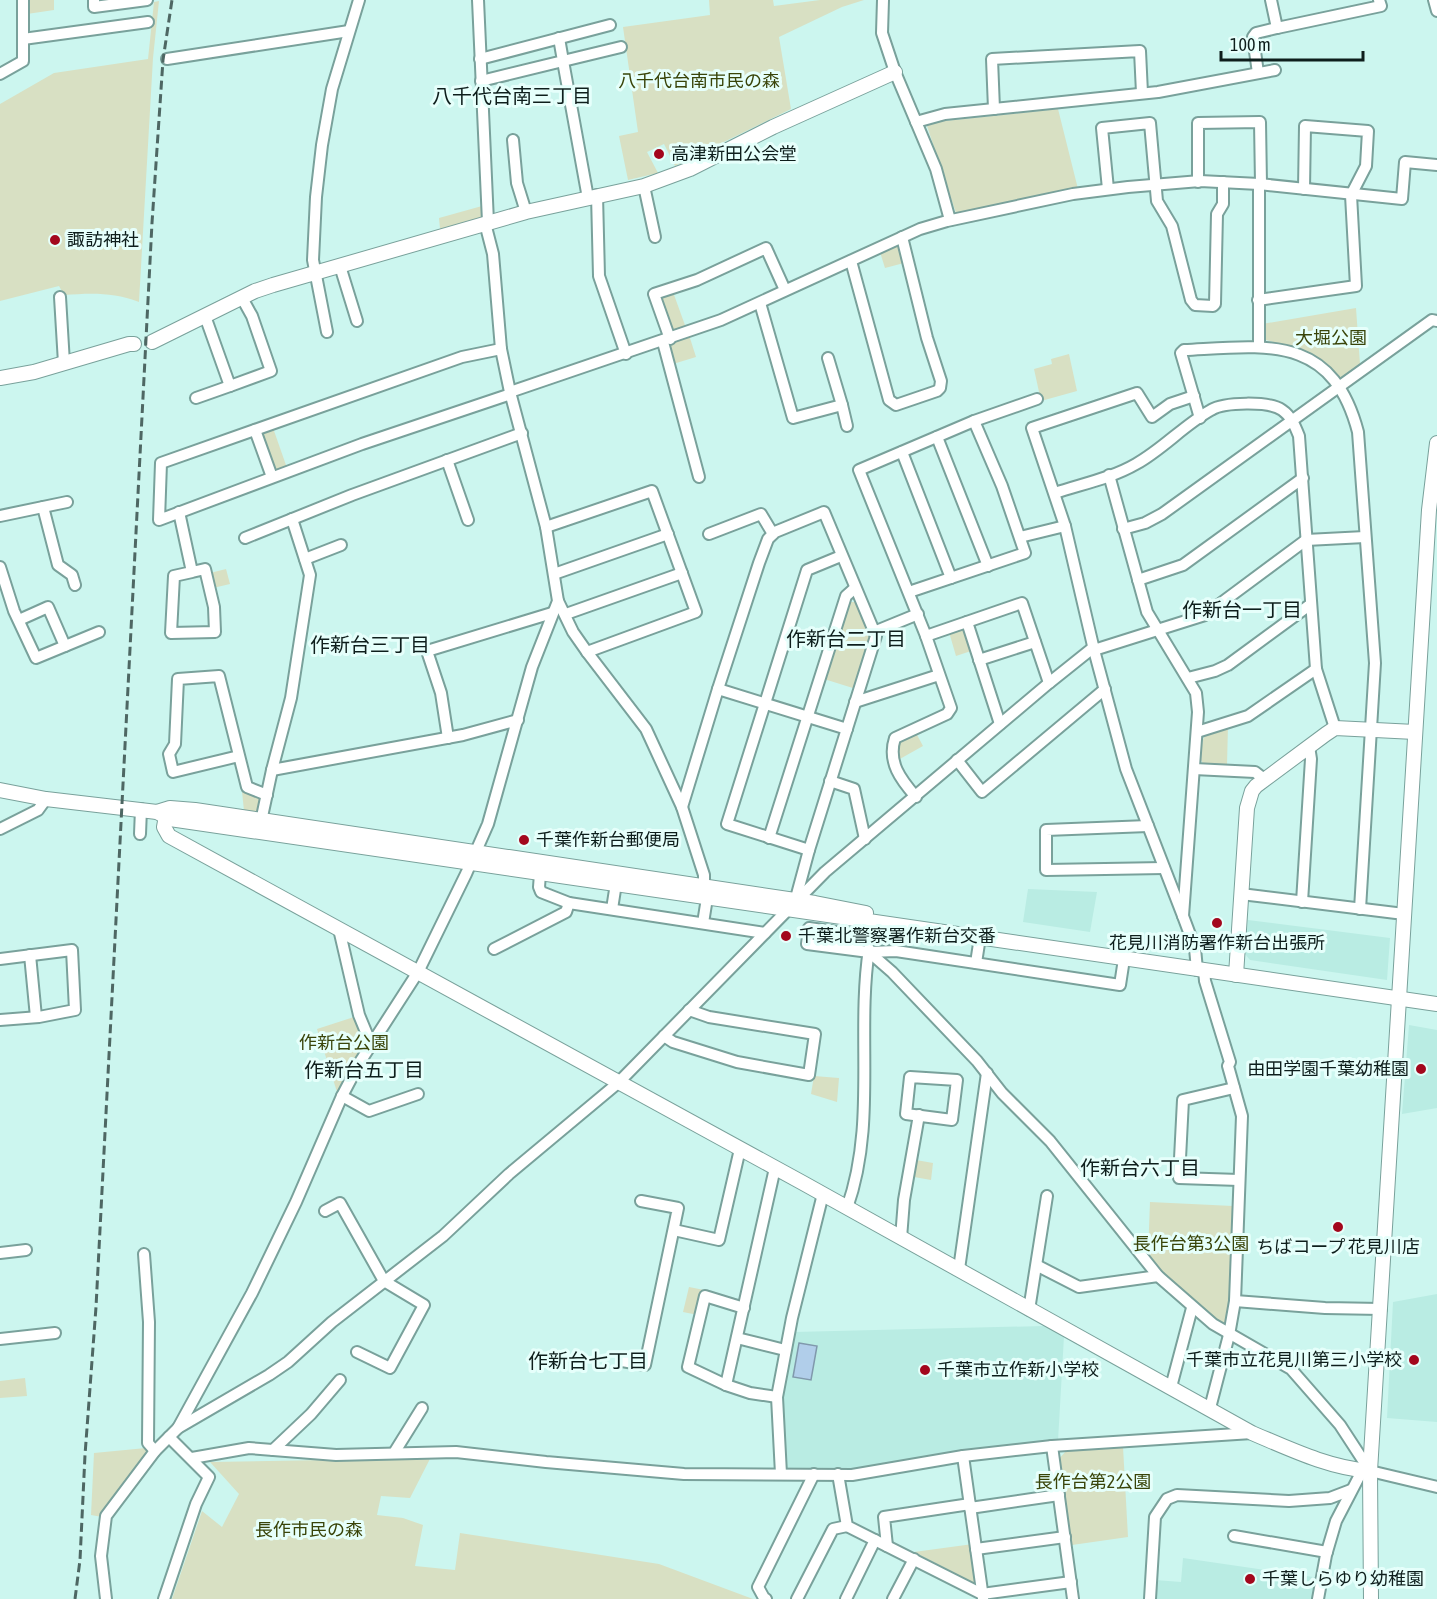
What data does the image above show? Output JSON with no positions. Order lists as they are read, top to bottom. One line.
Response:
{"districts":["八千代台南三丁目","作新台一丁目","作新台二丁目","作新台三丁目","作新台五丁目","作新台六丁目","作新台七丁目"],"parks":["八千代台南市民の森","大堀公園","作新台公園","長作台第3公園","長作台第2公園","長作市民の森"],"places":["高津新田公会堂","諏訪神社","千葉作新台郵便局","花見川消防署作新台出張所","千葉北警察署作新台交番","由田学園千葉幼稚園","ちばコープ 花見川店","千葉市立花見川第三小学校","千葉市立作新小学校","千葉しらゆり幼稚園"],"scale_bar":"100 m"}
